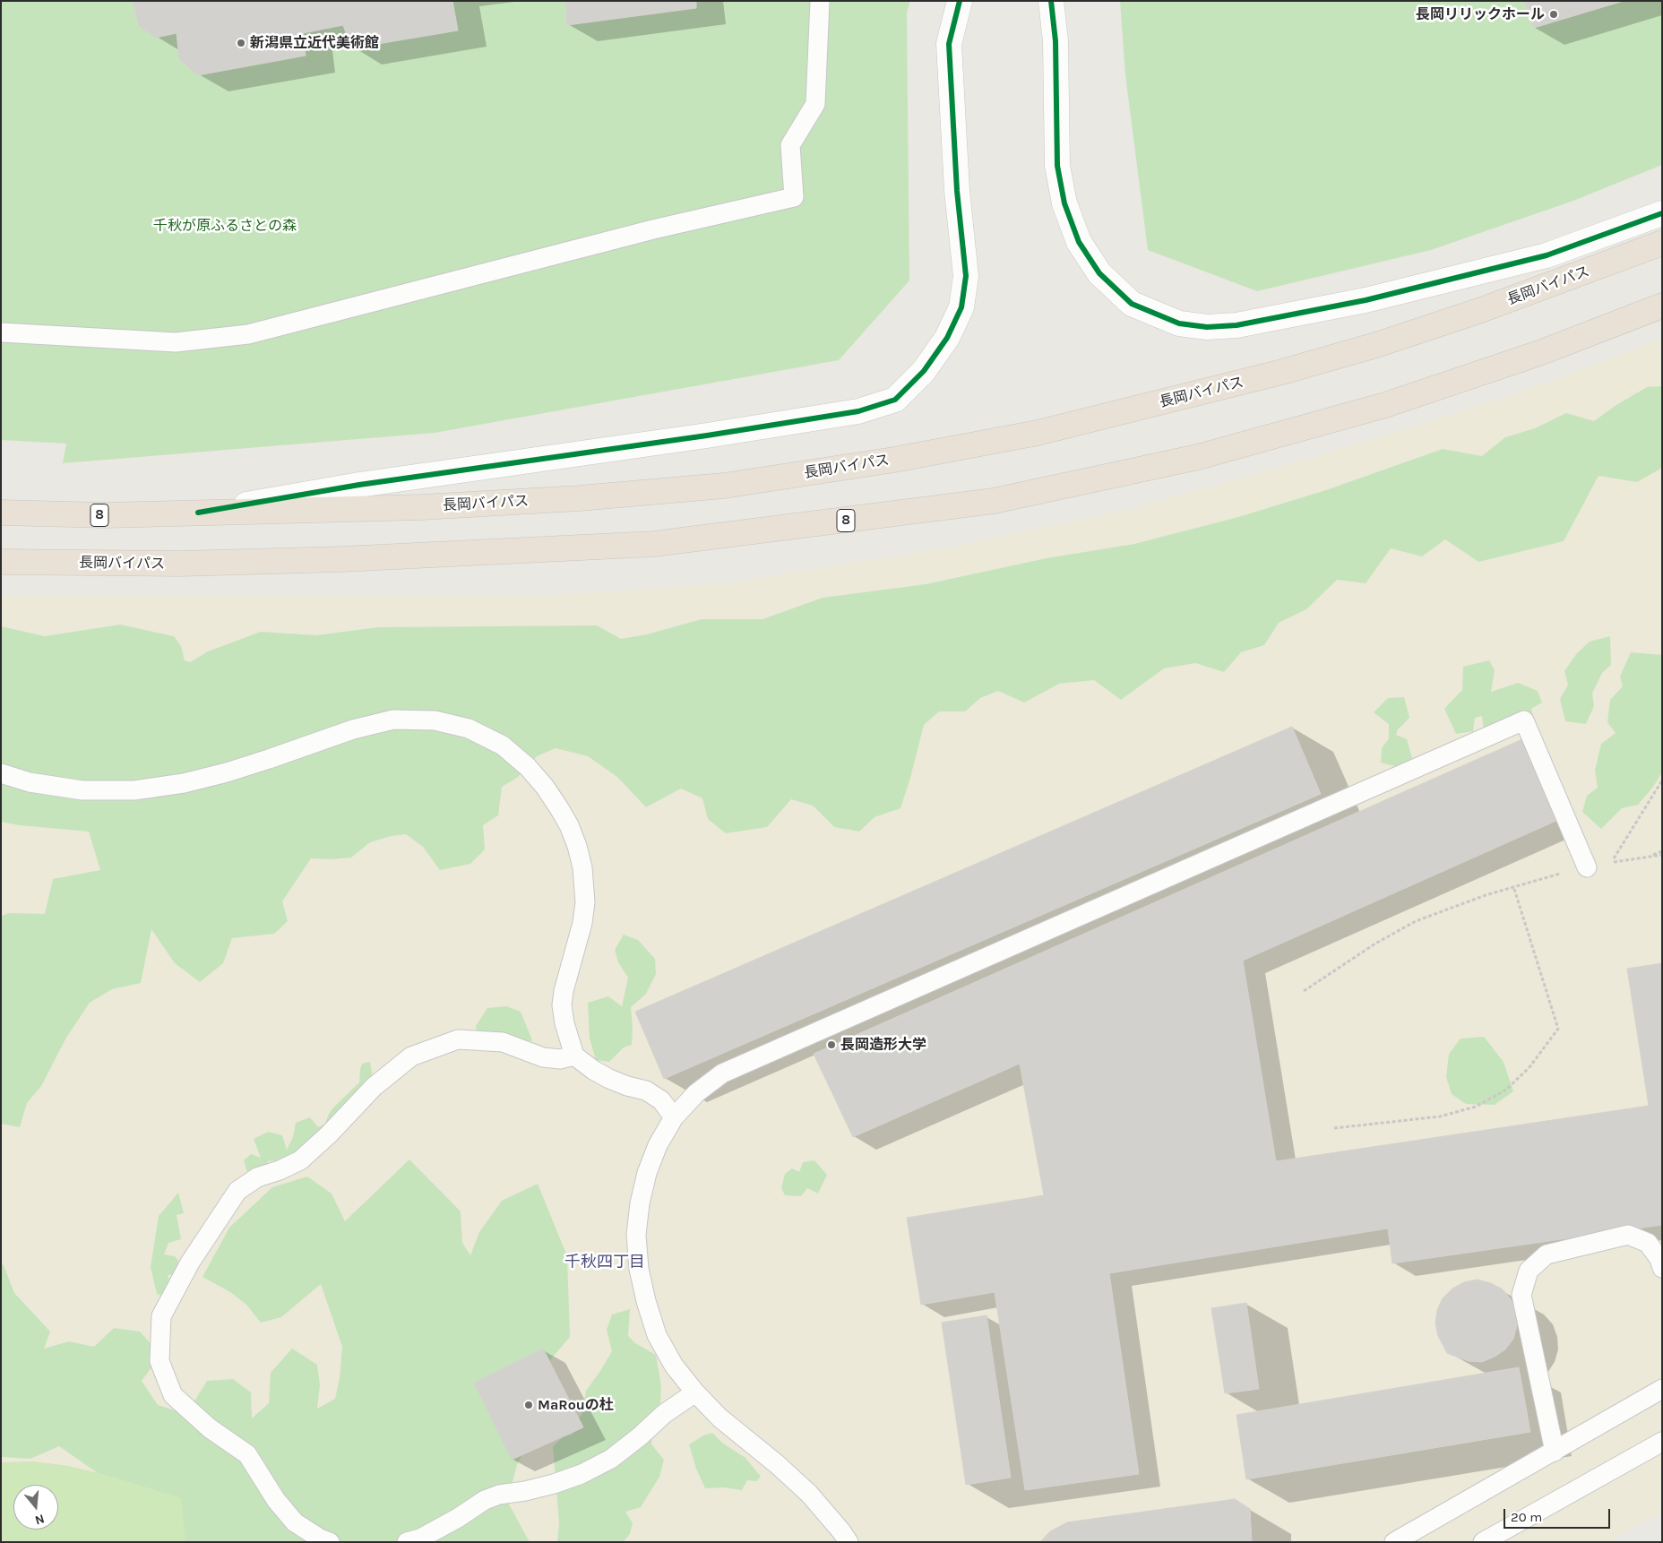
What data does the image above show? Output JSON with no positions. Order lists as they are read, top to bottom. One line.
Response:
{"streets":{"highway":["長岡バイパス","8"]},"districts":["千秋四丁目"],"parks":["千秋が原ふるさとの森"],"places":["長岡リリックホール","新潟県立近代美術館","長岡造形大学","MaRouの杜"],"scale_bar":"20 m","north":"bottom"}
